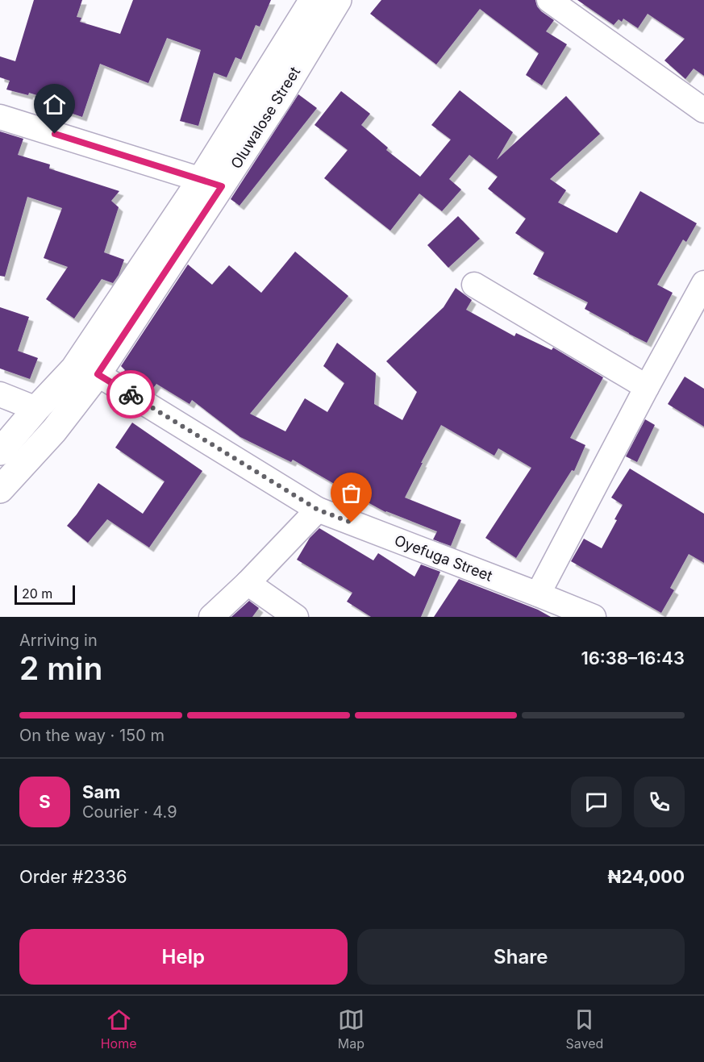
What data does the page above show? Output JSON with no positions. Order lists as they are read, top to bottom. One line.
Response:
{"streets":{"street":["Oluwalose Street","Oyefuga Street"]},"crossings":[["Oluwalose Street","Oyefuga Street"]],"scale_bar":"20 m","page":{"scale":"20 m","heading":["2 min","Arriving in","16:38–16:43"],"panel":["Sam","Courier · 4.9","Order #2336","₦24,000"],"bar":"On the way · 150 m","round":"S","buttons":["Help","Share"],"tabs":["Home","Map","Saved"]}}
